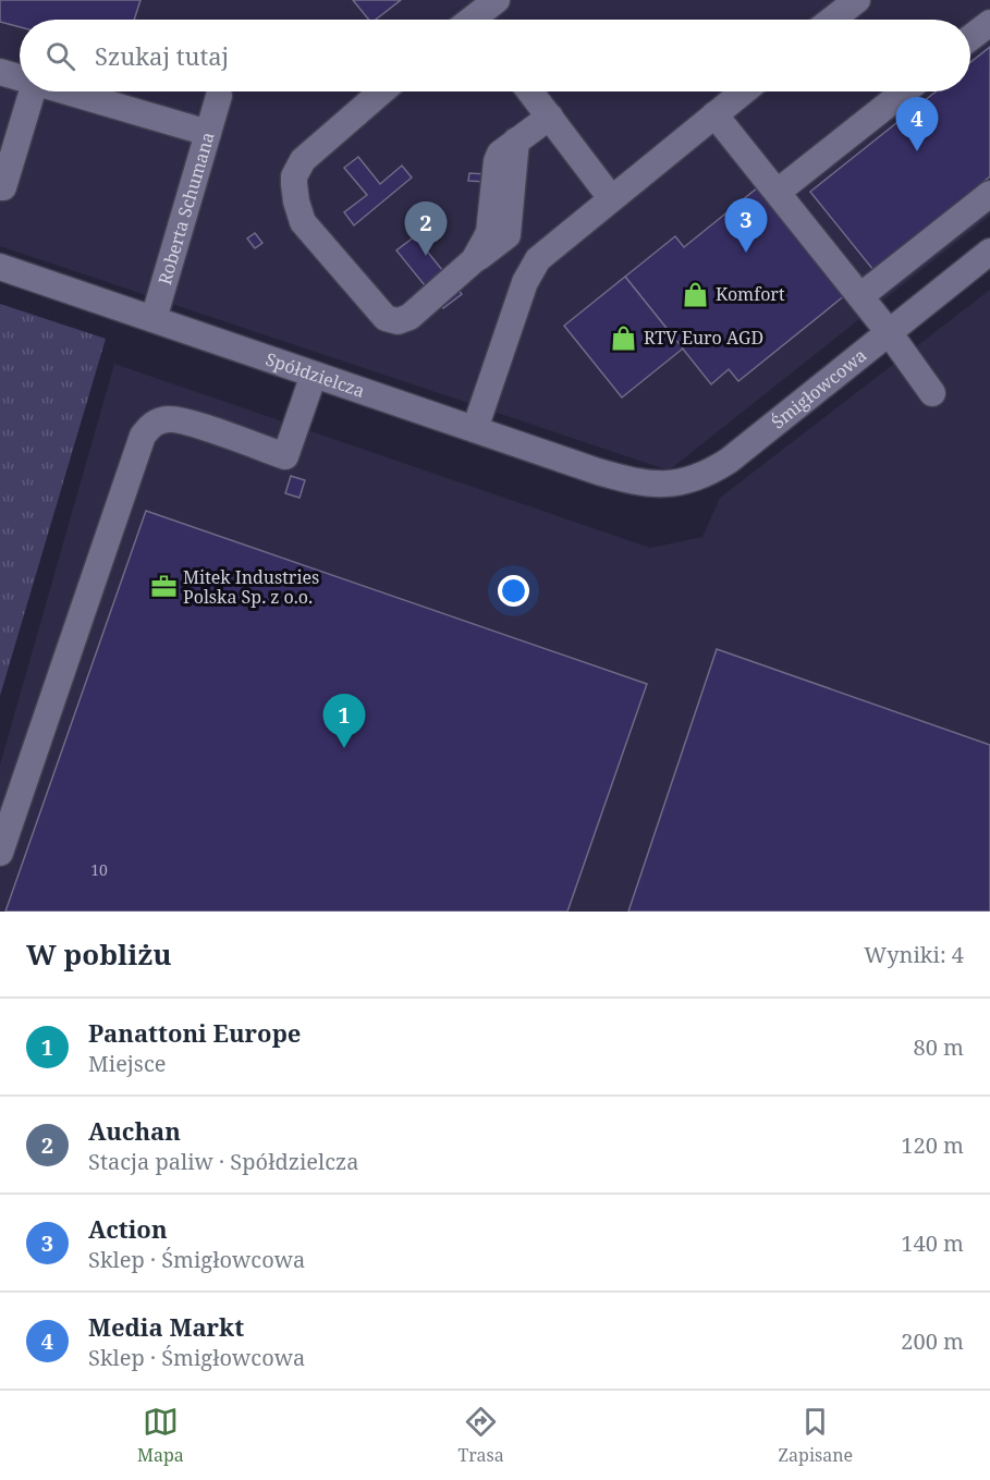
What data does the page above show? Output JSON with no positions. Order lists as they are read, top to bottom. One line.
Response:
{"streets":{"street":["Roberta Schumana","Spółdzielcza","Śmigłowcowa"]},"crossings":[["Roberta Schumana","Spółdzielcza"],["Spółdzielcza","Śmigłowcowa"]],"places":{"shop":["Komfort","RTV Euro AGD"],"office":["Mitek Industries Polska Sp. z o.o."]},"house_numbers":["10"],"page":{"search":"Szukaj tutaj","pins":["4","3","2","1"],"heading":["W pobliżu","Wyniki: 4"],"list":[{"mark":"1","name":"Panattoni Europe","note":"Miejsce","value":"80 m"},{"mark":"2","name":"Auchan","note":"Stacja paliw · Spółdzielcza","value":"120 m"},{"mark":"3","name":"Action","note":"Sklep · Śmigłowcowa","value":"140 m"},{"mark":"4","name":"Media Markt","note":"Sklep · Śmigłowcowa","value":"200 m"}],"nav":["Mapa","Trasa","Zapisane"]}}
